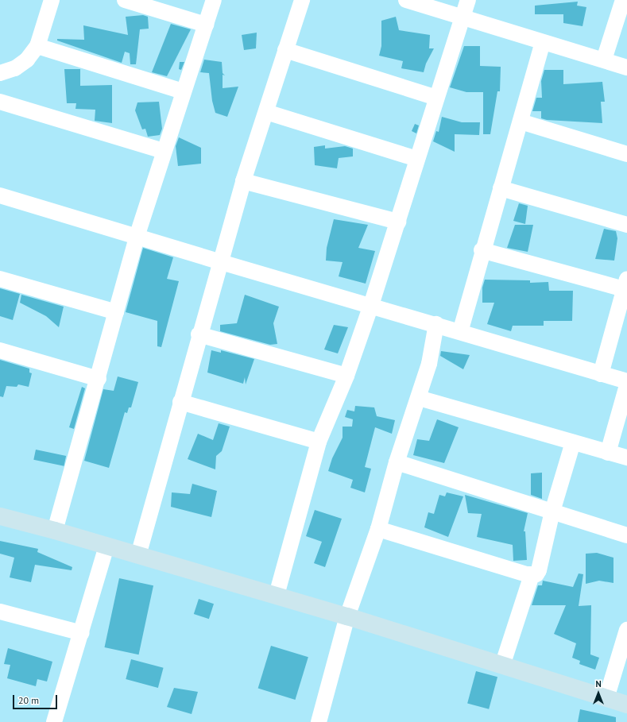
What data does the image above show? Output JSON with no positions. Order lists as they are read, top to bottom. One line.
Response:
{"scale_bar":"20 m","north":"top"}
